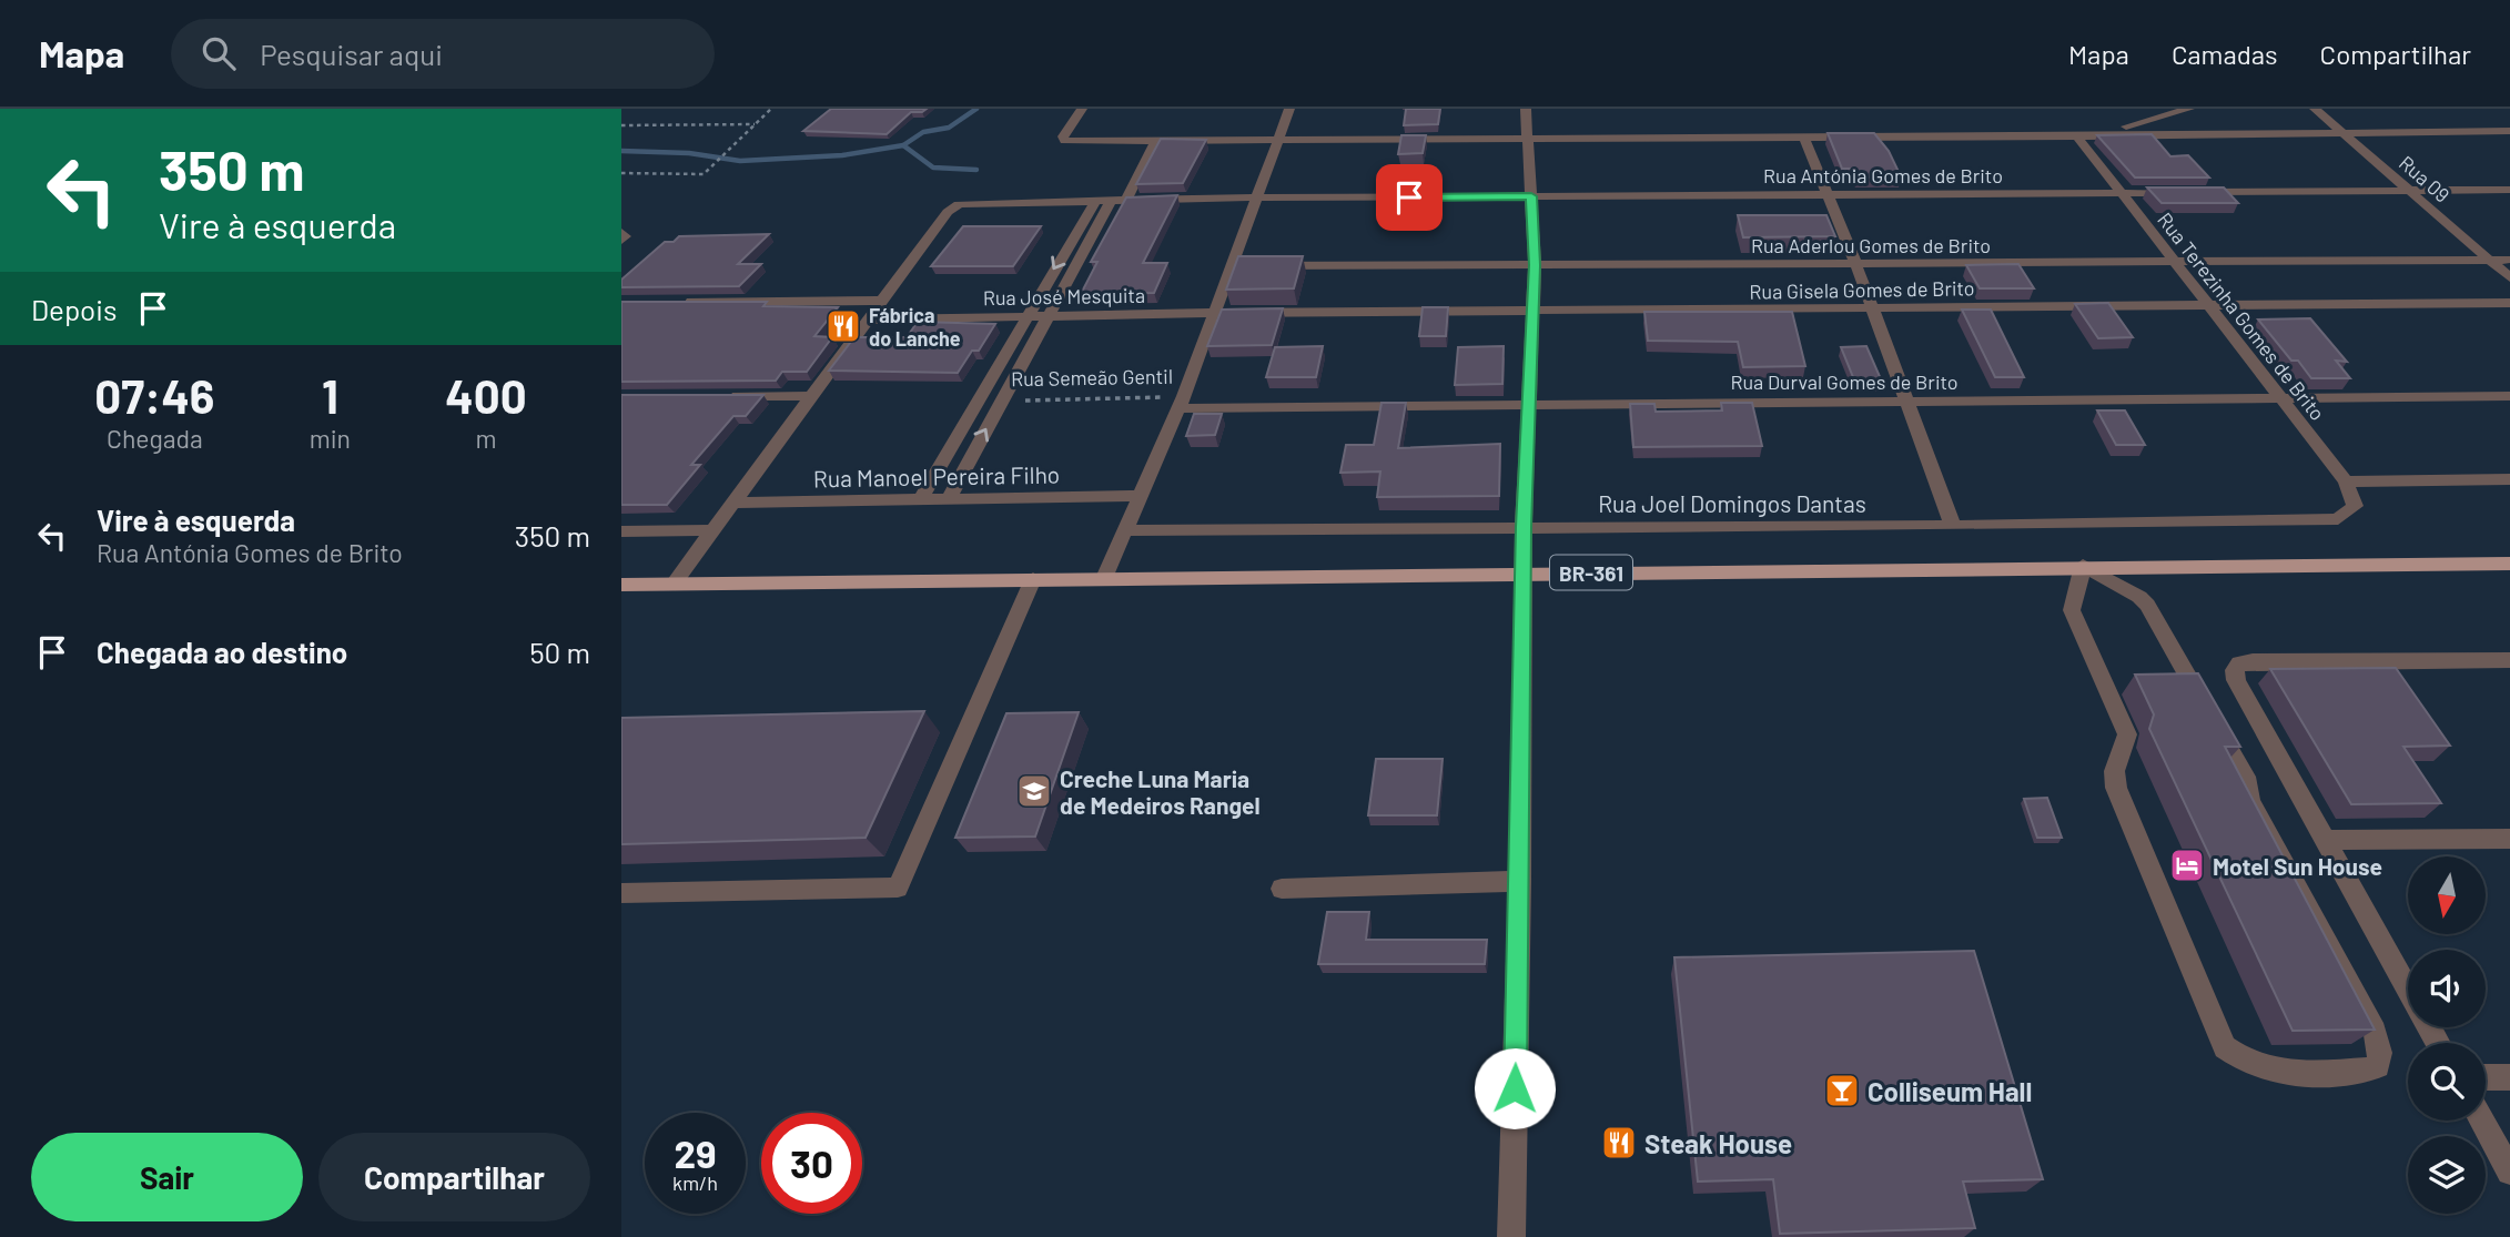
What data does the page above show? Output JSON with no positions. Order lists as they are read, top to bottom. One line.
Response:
{"streets":{"main road":["BR-361"],"street":["Rua Antónia Gomes de Brito","Rua 09","Rua Aderlou Gomes de Brito","Rua Gisela Gomes de Brito","Rua José Mesquita","Rua Terezinha Gomes de Brito","Rua Durval Gomes de Brito","Rua Manoel Pereira Filho","Rua Joel Domingos Dantas"],"path":["Rua Semeão Gentil"]},"crossings":[["Rua Antónia Gomes de Brito","Rua Terezinha Gomes de Brito"],["Rua 09","Rua Aderlou Gomes de Brito"],["Rua Aderlou Gomes de Brito","Rua Terezinha Gomes de Brito"],["Rua Gisela Gomes de Brito","Rua José Mesquita"],["Rua Gisela Gomes de Brito","Rua Terezinha Gomes de Brito"],["Rua Terezinha Gomes de Brito","Rua Durval Gomes de Brito"],["Rua Terezinha Gomes de Brito","Rua Joel Domingos Dantas"],["Rua Semeão Gentil","Rua Durval Gomes de Brito"]],"places":{"restaurant":["Fábrica do Lanche","Steak House"],"school or university":["Creche Luna Maria de Medeiros Rangel"],"hotel":["Motel Sun House"],"bar":["Colliseum Hall"]},"north":"bottom","page":{"header":"Mapa","search":"Pesquisar aqui","nav":["Mapa","Camadas","Compartilhar"],"turn":["350 m","Vire à esquerda"],"then":"Depois","eta":["07:46","Chegada","1","min","400","m"],"list":[{"name":"Vire à esquerda","note":"Rua Antónia Gomes de Brito","value":"350 m"},{"name":"Chegada ao destino","value":"50 m"}],"speed":"29 km/h","limit":"30","buttons":["Sair","Compartilhar"]}}
